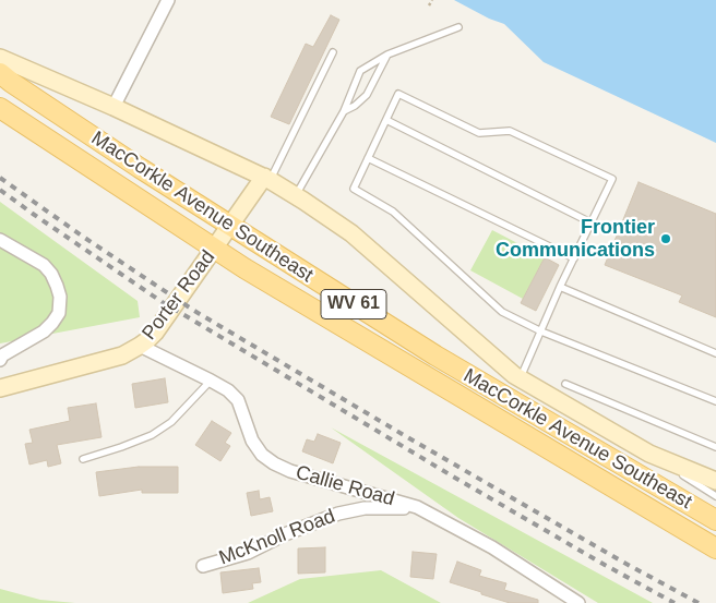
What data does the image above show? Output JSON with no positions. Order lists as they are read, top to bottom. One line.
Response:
{"streets":{"main road":["MacCorkle Avenue Southeast","WV 61"],"street":["Porter Road","Callie Road","McKnoll Road"]},"crossings":[["MacCorkle Avenue Southeast","Porter Road"],["Porter Road","Callie Road"],["Callie Road","McKnoll Road"]],"places":["Frontier Communications"]}
